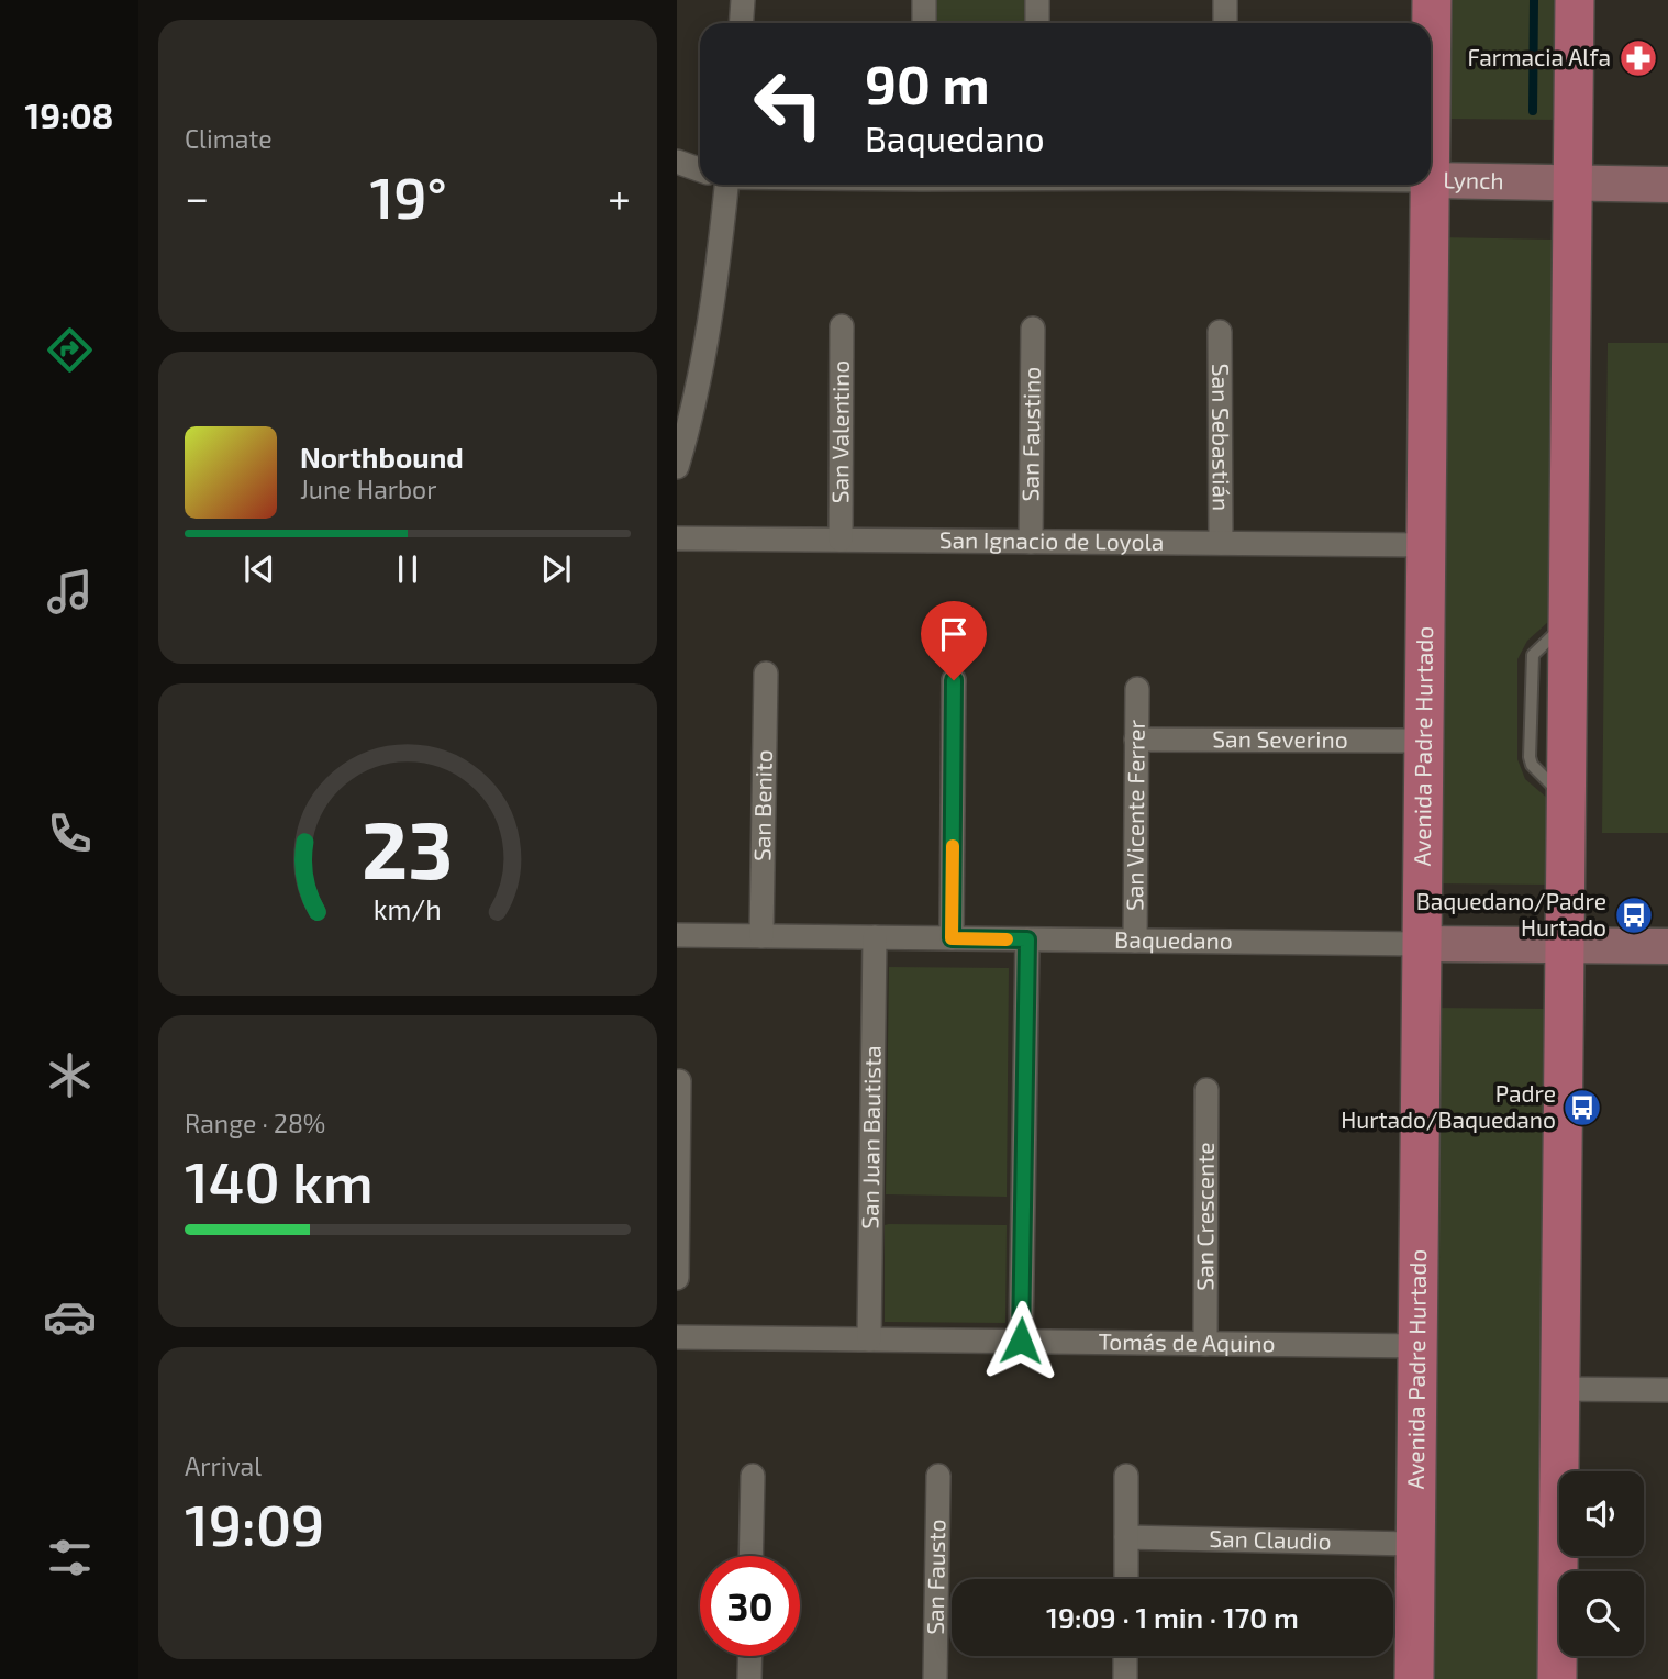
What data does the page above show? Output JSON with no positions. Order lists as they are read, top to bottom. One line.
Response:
{"streets":{"main road":["Avenida Padre Hurtado"],"street":["Lynch","San Valentino","San Faustino","San Sebastián","San Ignacio de Loyola","San Severino","San Benito","San Vicente Ferrer","Baquedano","San Juan Bautista","San Crescente","Tomás de Aquino","San Claudio","San Fausto"]},"crossings":[["San Valentino","San Ignacio de Loyola"],["San Faustino","San Ignacio de Loyola"],["San Sebastián","San Ignacio de Loyola"],["San Ignacio de Loyola","Avenida Padre Hurtado"],["San Severino","Avenida Padre Hurtado"],["San Severino","San Vicente Ferrer"],["Avenida Padre Hurtado","Baquedano"],["Avenida Padre Hurtado","Tomás de Aquino"],["Avenida Padre Hurtado","San Claudio"],["San Benito","Baquedano"],["San Vicente Ferrer","Baquedano"],["Baquedano","San Juan Bautista"],["San Juan Bautista","Tomás de Aquino"],["San Crescente","Tomás de Aquino"]],"places":{"pharmacy":["Farmacia Alfa"],"bus stop":["Baquedano/Padre Hurtado","Padre Hurtado/Baquedano"]},"page":{"tabs":"19:08","tile":["Climate",["Range · 28%","140 km"],["Arrival","19:09"]],"turn":["90 m","Baquedano"],"heat":["−","19°","+"],"song":["Northbound","June Harbor"],"limit":"30","trip":"19:09 · 1 min · 170 m","gauge":["23","km/h"]}}
